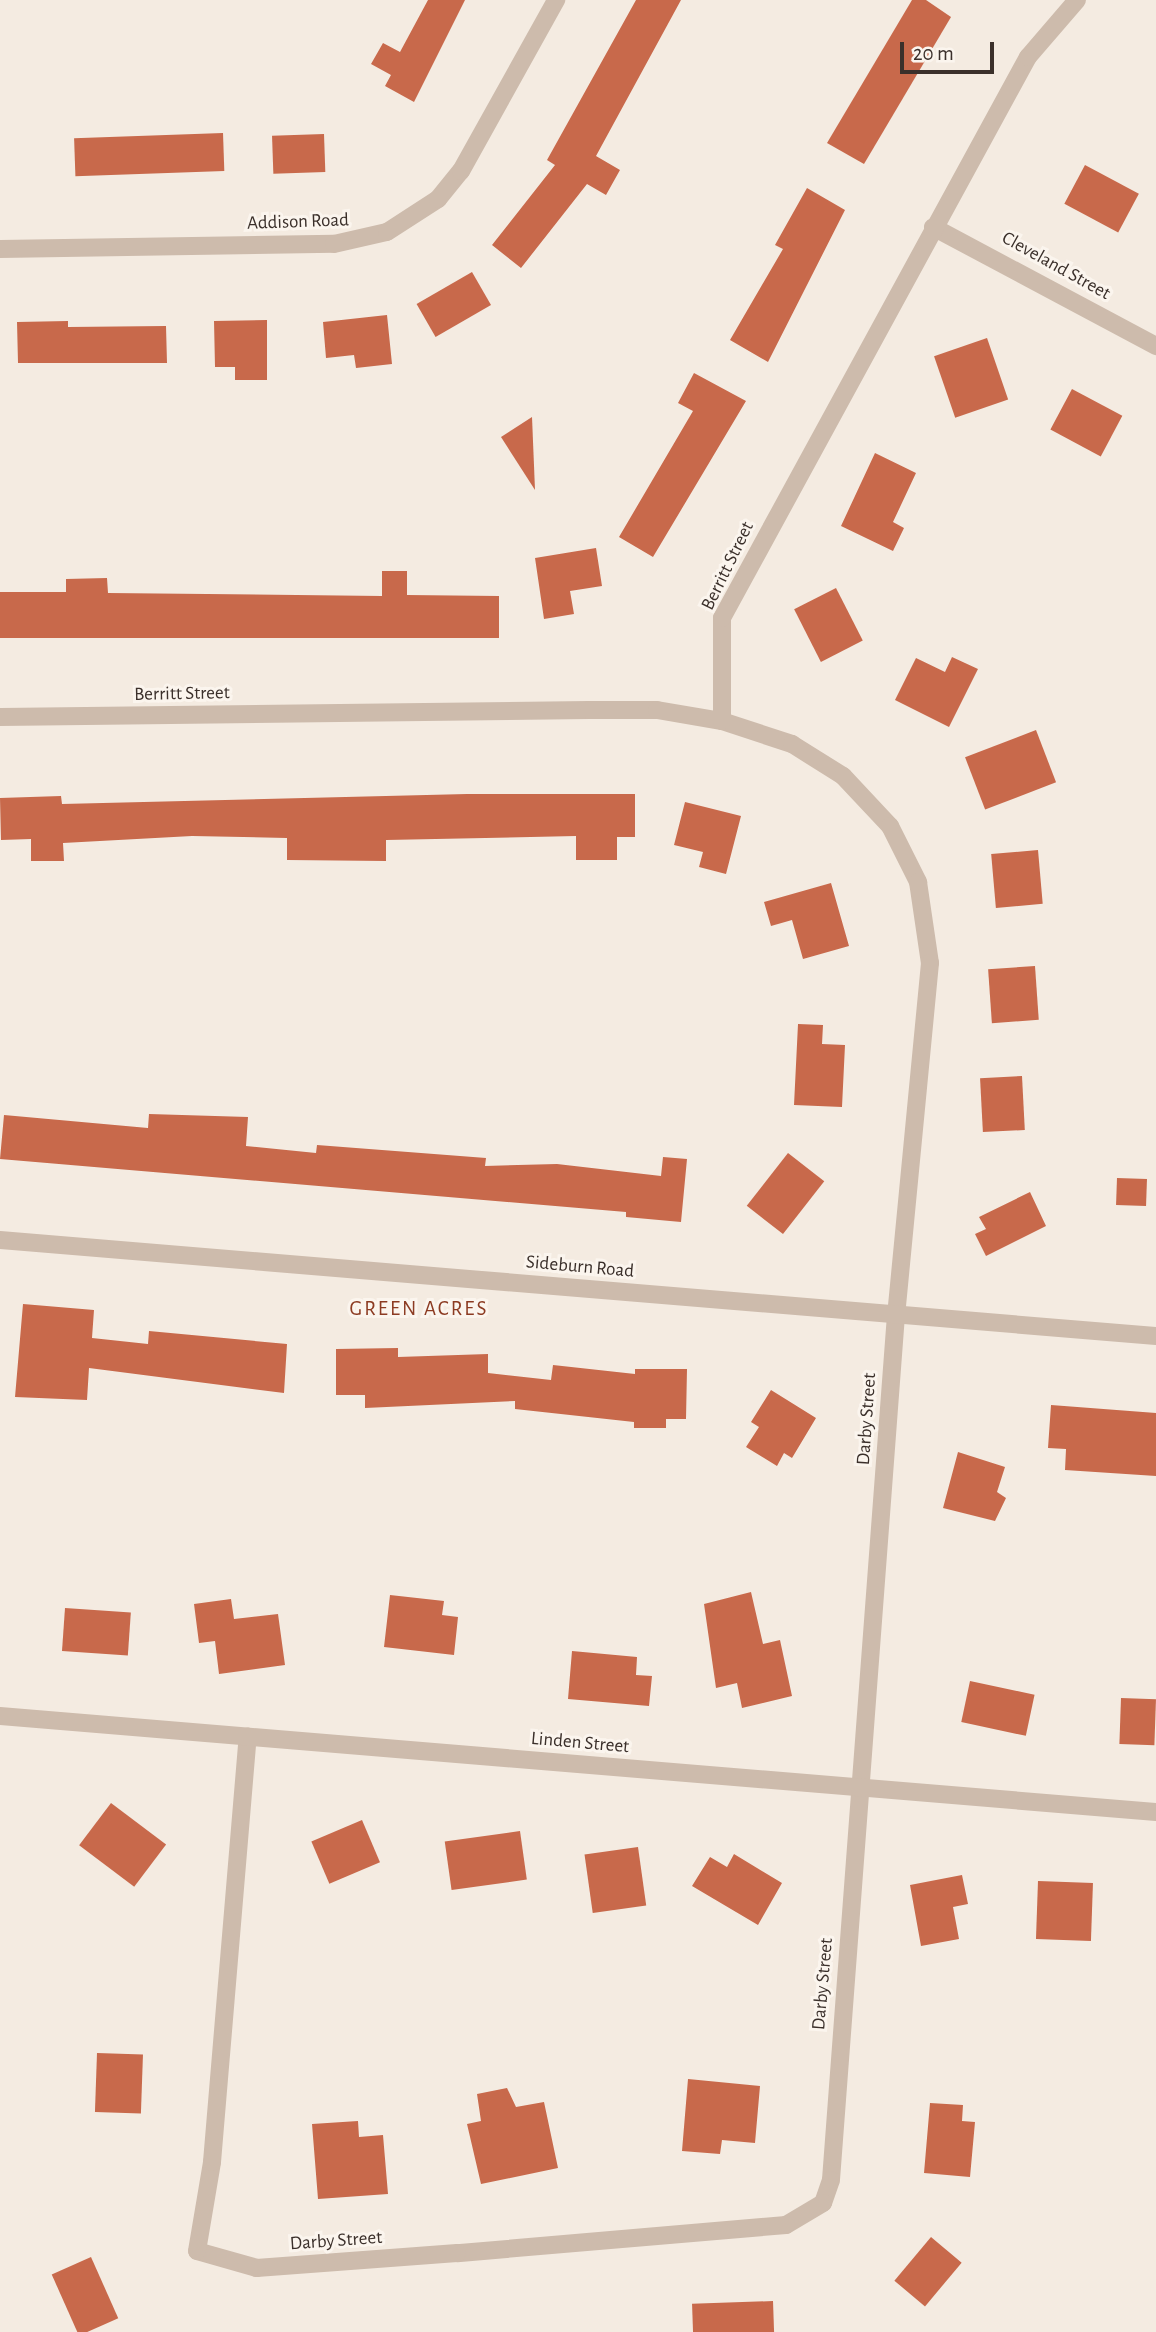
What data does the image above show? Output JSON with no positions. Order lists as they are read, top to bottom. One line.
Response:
{"streets":{"street":["Addison Road","Cleveland Street","Berritt Street","Sideburn Road","Darby Street","Linden Street"]},"crossings":[["Cleveland Street","Berritt Street"],["Berritt Street","Darby Street"],["Sideburn Road","Darby Street"],["Darby Street","Linden Street"]],"districts":["GREEN ACRES"],"scale_bar":"20 m"}
